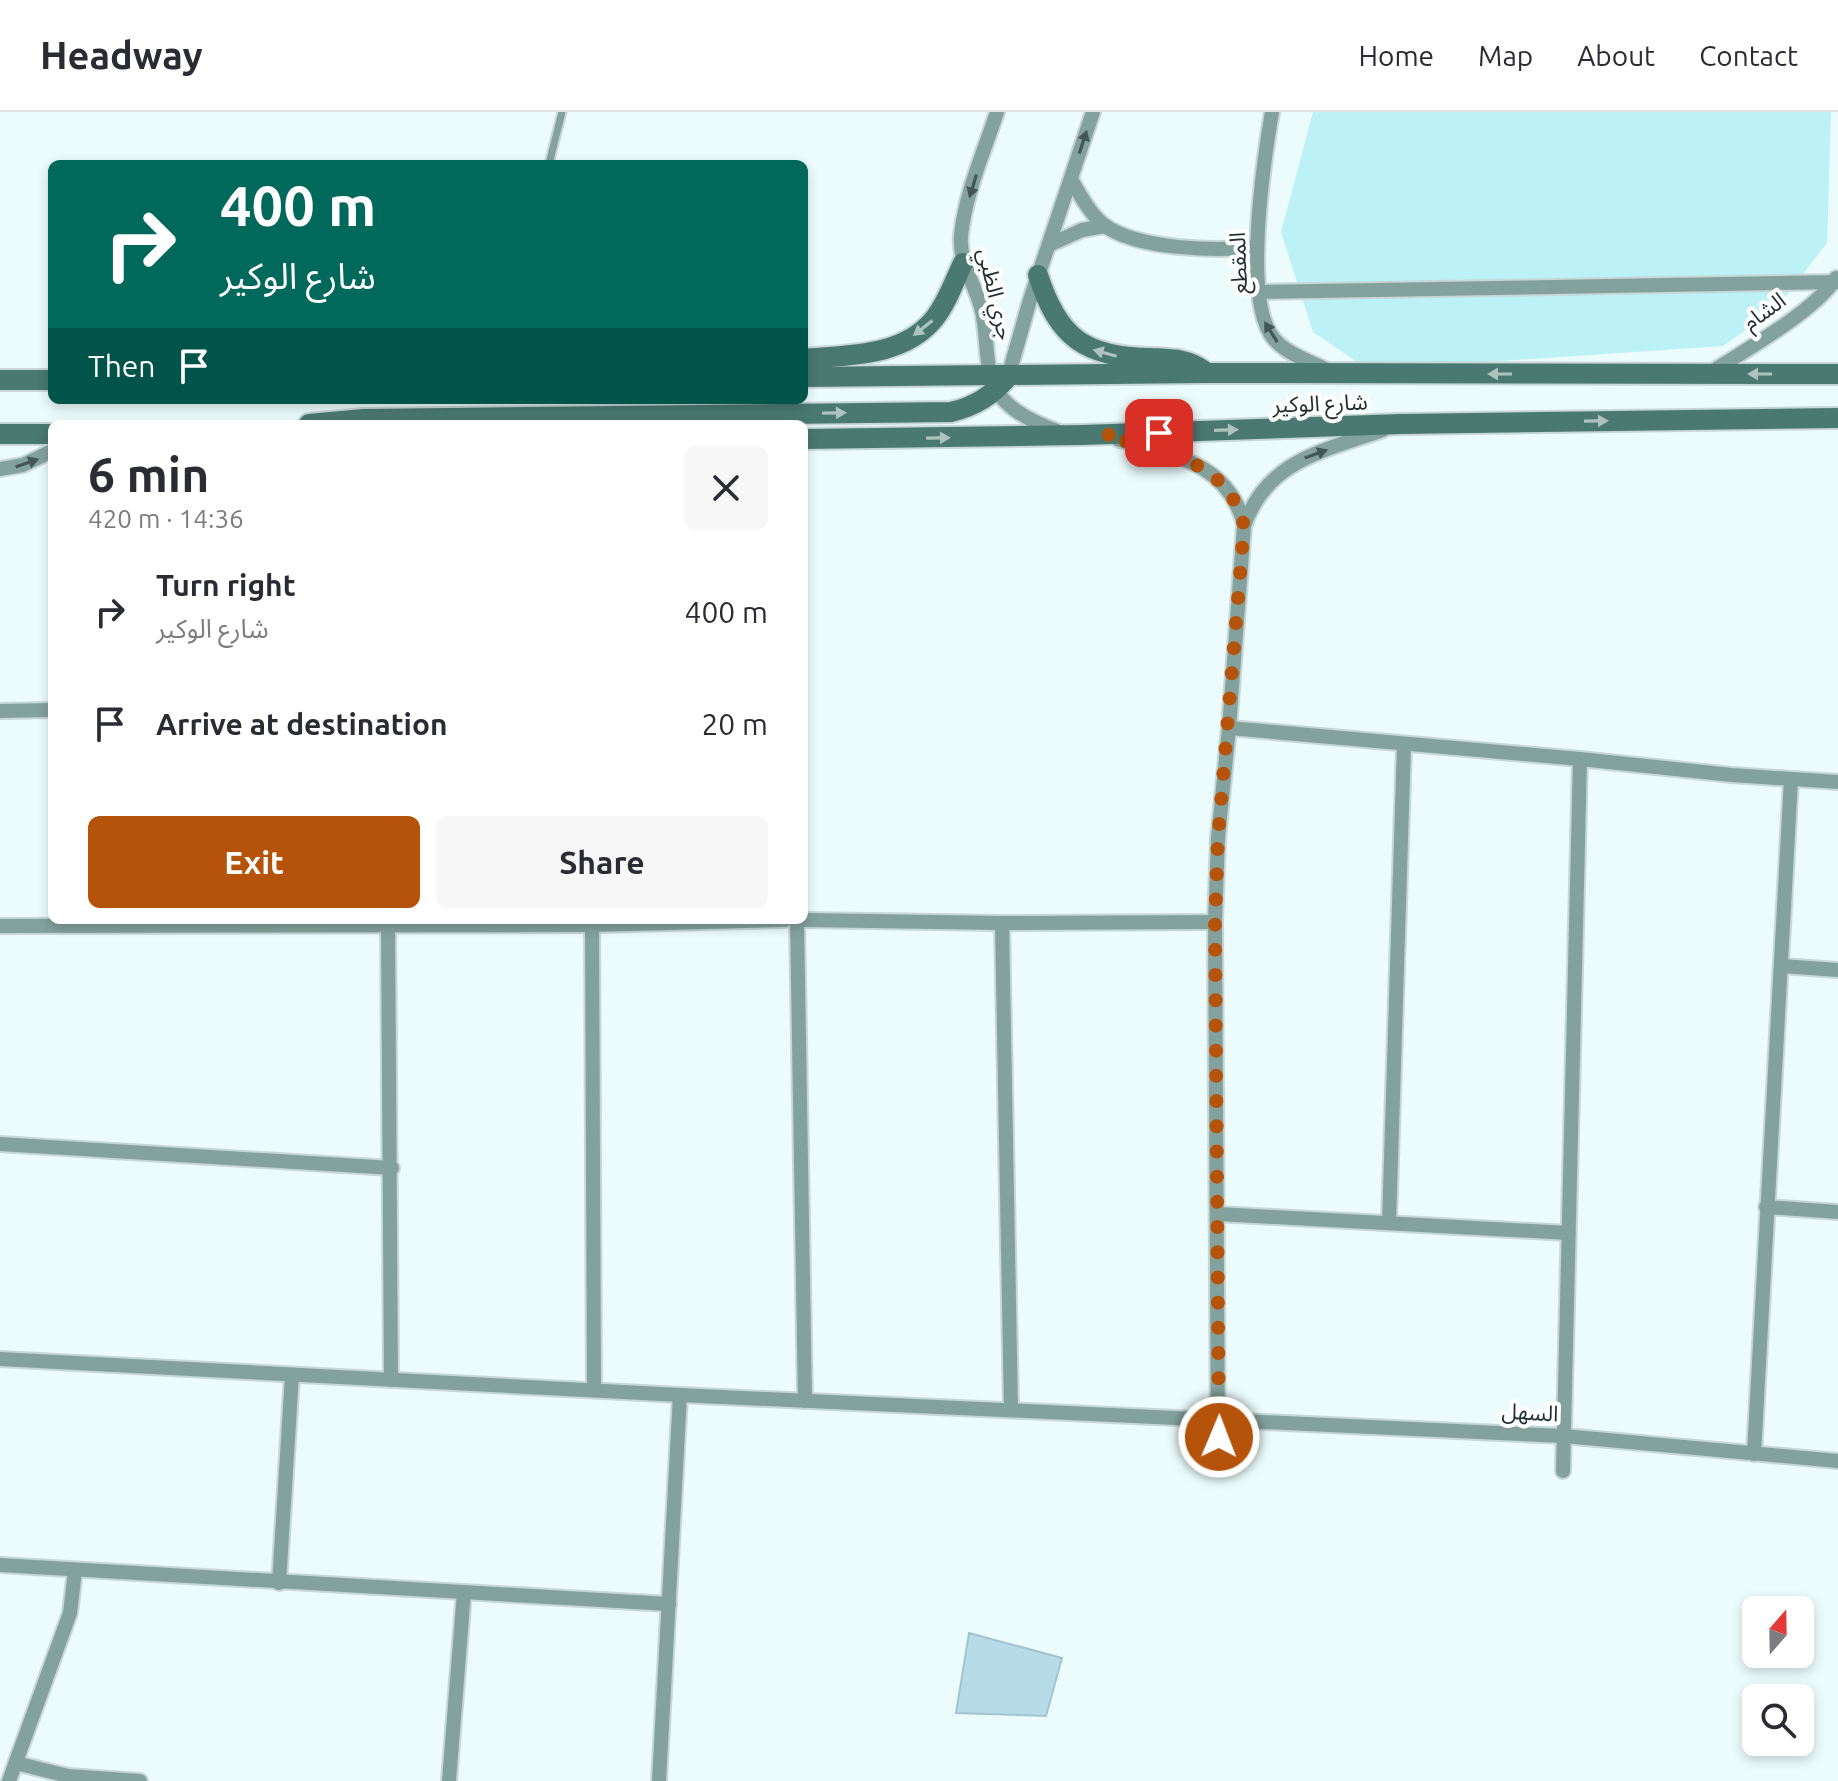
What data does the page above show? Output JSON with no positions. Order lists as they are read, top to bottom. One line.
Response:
{"streets":{"main road":["شارع الوكير"],"street":["المقطع","جري الظبي","الشام","السهل"]},"crossings":[["المقطع","شارع الوكير"],["جري الظبي","شارع الوكير"],["الشام","شارع الوكير"]],"one_way":["المقطع"],"north":"top","page":{"header":"Headway","nav":["Home","Map","About","Contact"],"turn":["400 m","شارع الوكير"],"then":"Then","heading":["6 min","420 m · 14:36"],"list":[{"name":"Turn right","note":"شارع الوكير","value":"400 m"},{"name":"Arrive at destination","value":"20 m"}],"buttons":["Exit","Share"]}}
